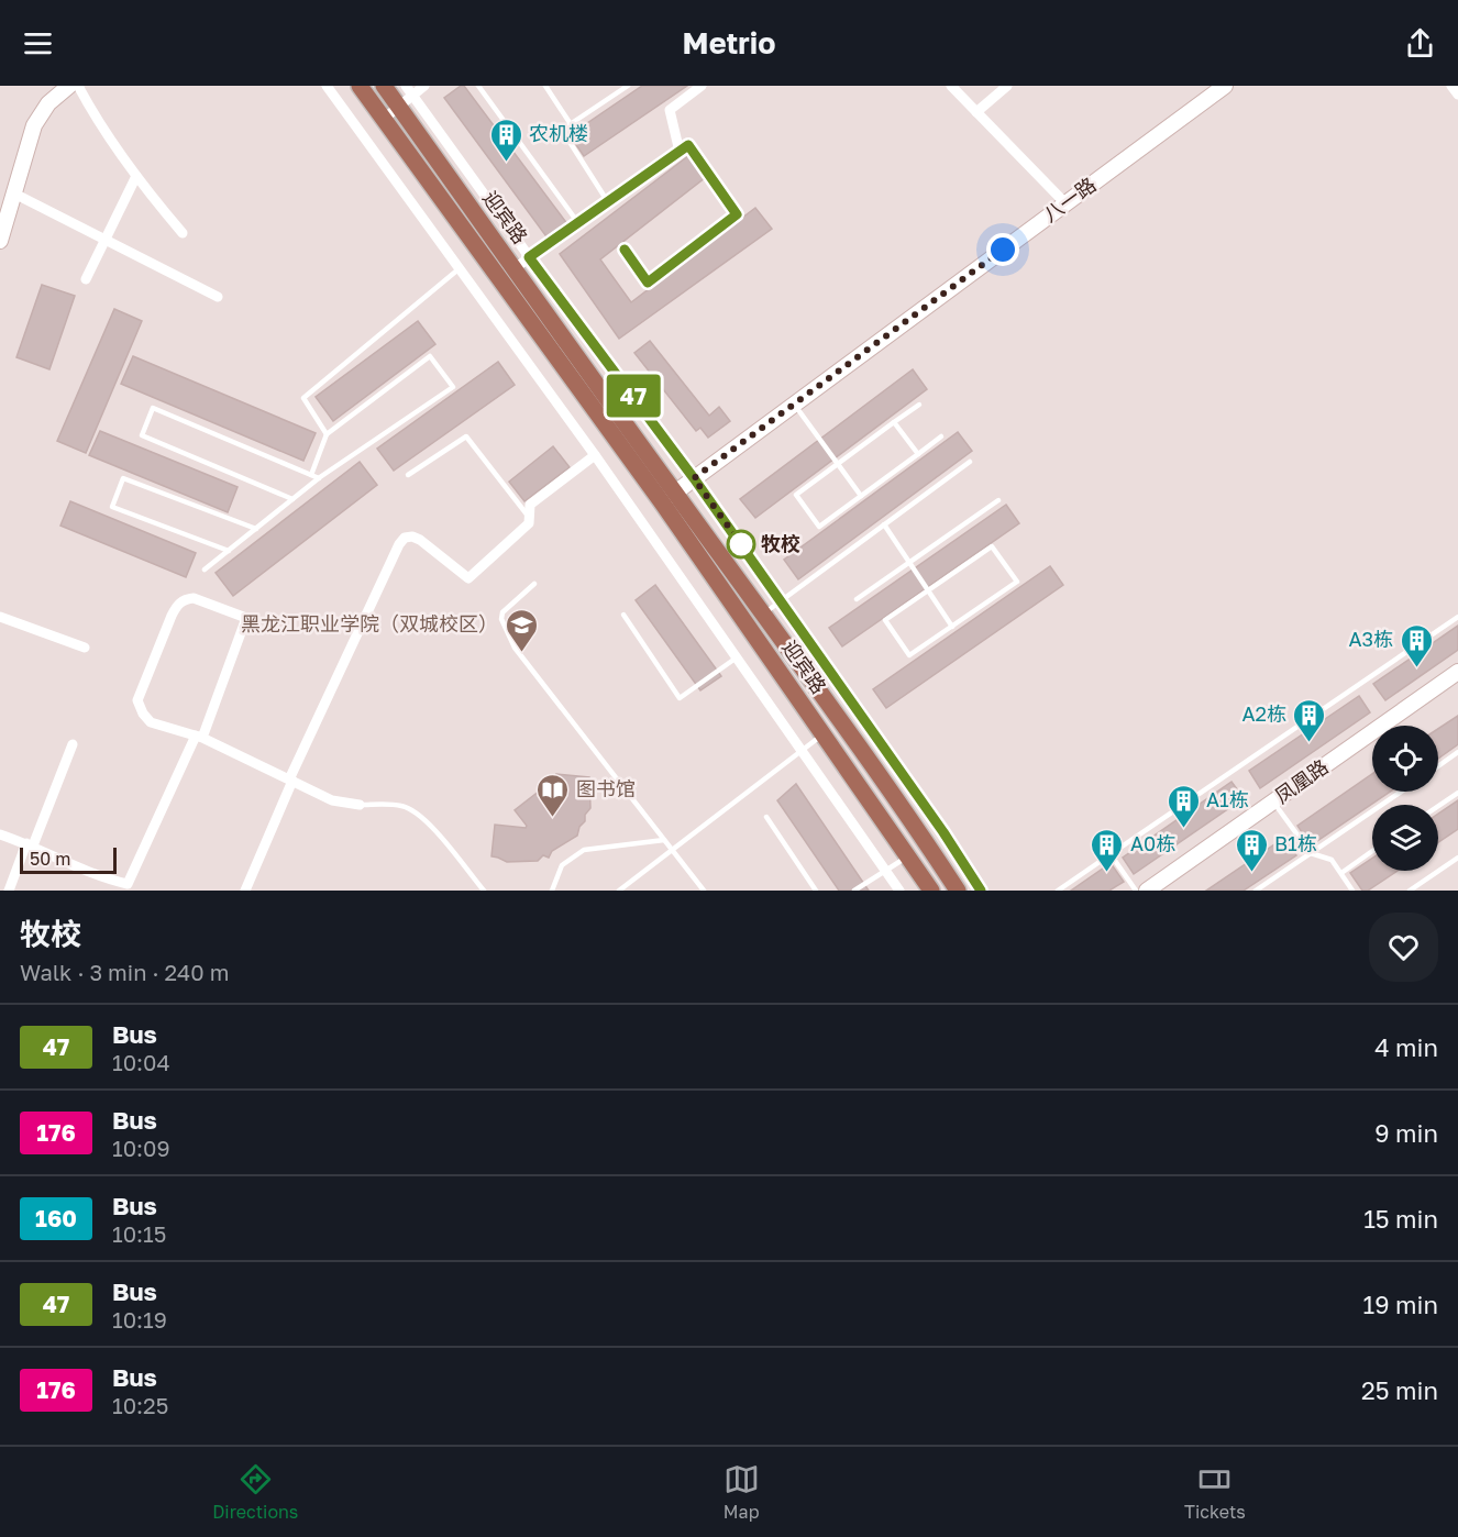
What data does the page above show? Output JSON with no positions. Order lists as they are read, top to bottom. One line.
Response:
{"streets":{"main road":["迎宾路"],"street":["八一路","凤凰路"]},"crossings":[["八一路","迎宾路"]],"places":{"building":["农机楼","A3栋","A2栋","A1栋","A0栋","B1栋"],"other":["牧校"],"school or university":["黑龙江职业学院（双城校区）"],"library":["图书馆"]},"lines":["bus line 47"],"scale_bar":"50 m","page":{"header":"Metrio","on_map":"47","scale":"50 m","heading":["牧校","Walk · 3 min · 240 m"],"list":[{"mark":"47","name":"Bus","note":"10:04","value":"4 min"},{"mark":"176","name":"Bus","note":"10:09","value":"9 min"},{"mark":"160","name":"Bus","note":"10:15","value":"15 min"},{"mark":"47","name":"Bus","note":"10:19","value":"19 min"},{"mark":"176","name":"Bus","note":"10:25","value":"25 min"}],"tabs":["Directions","Map","Tickets"]}}
